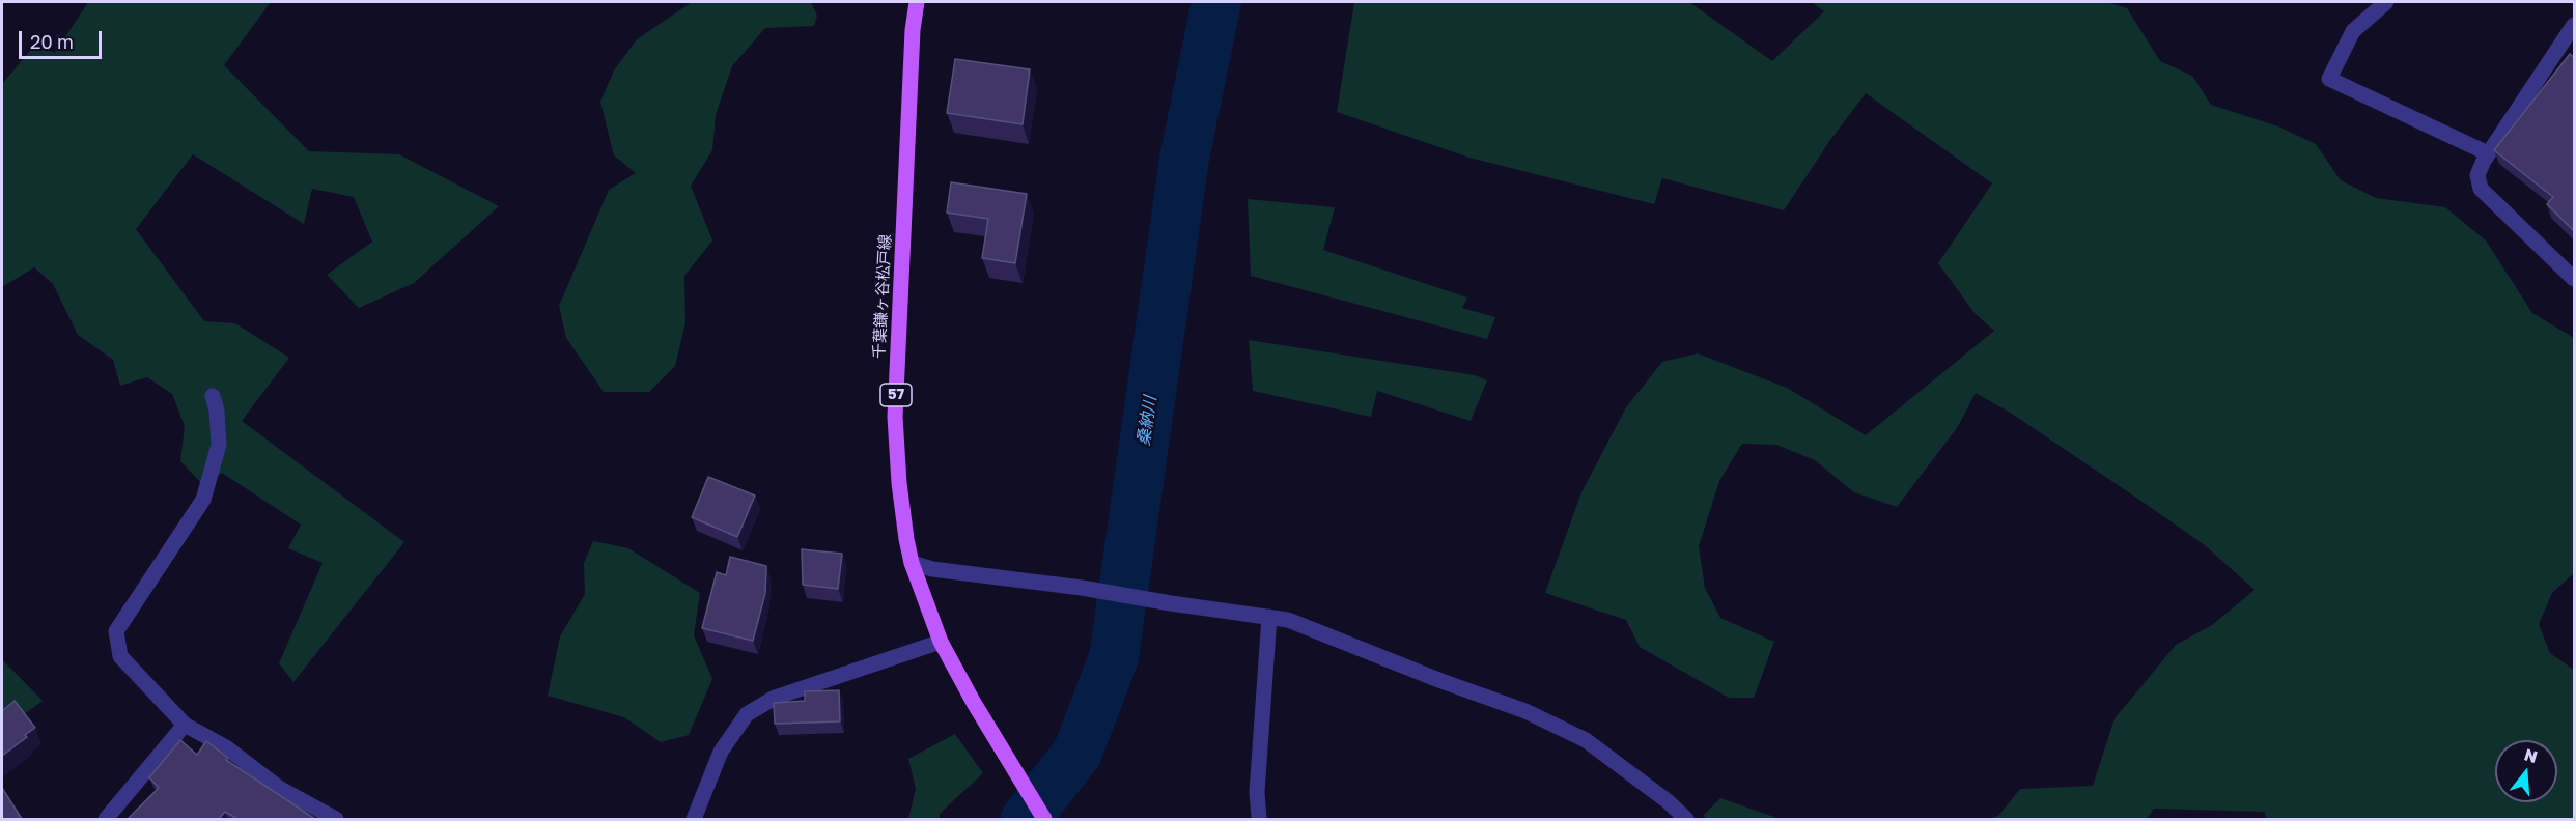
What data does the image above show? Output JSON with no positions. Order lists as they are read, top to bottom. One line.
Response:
{"streets":{"main road":["千葉鎌ヶ谷松戸線","57"]},"water":["桑納川"],"scale_bar":"20 m","north":"top"}
